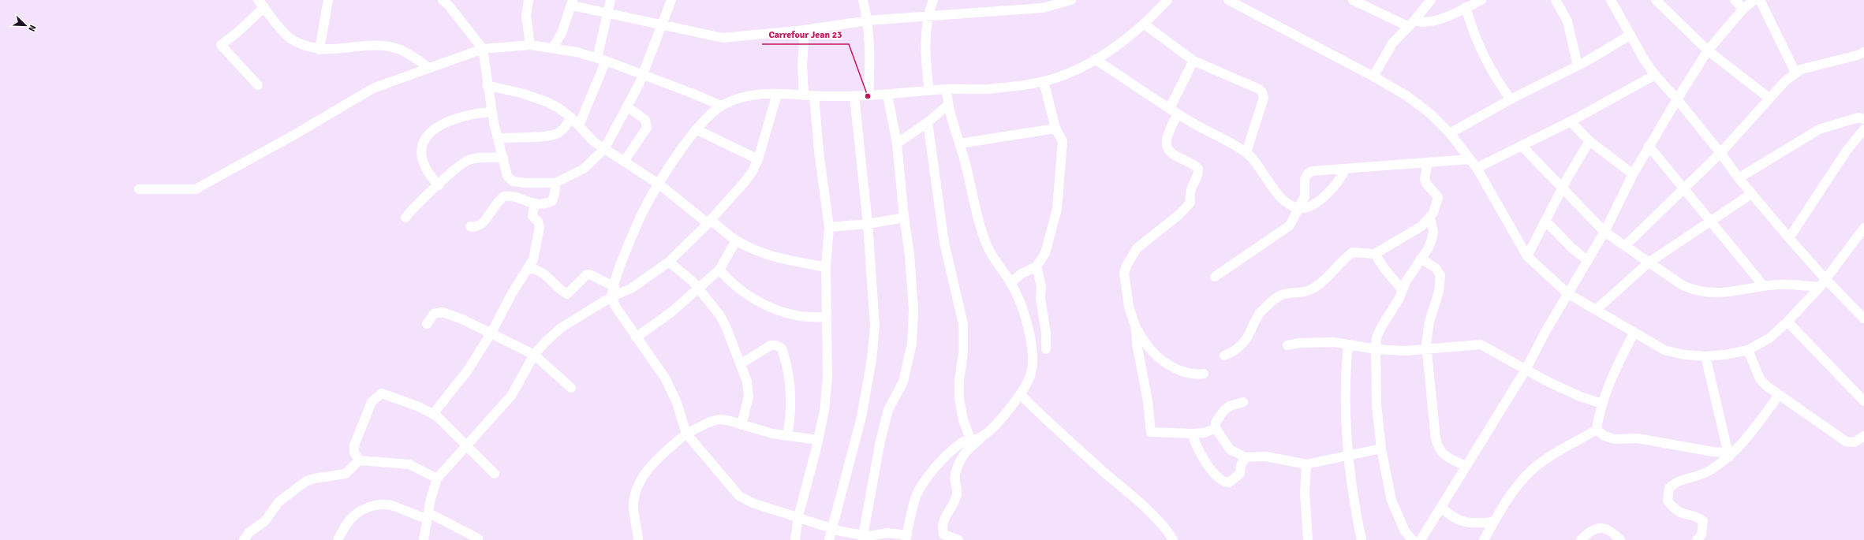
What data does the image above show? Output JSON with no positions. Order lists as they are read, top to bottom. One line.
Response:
{"places":["Carrefour Jean 23"],"north":"bottom right"}
